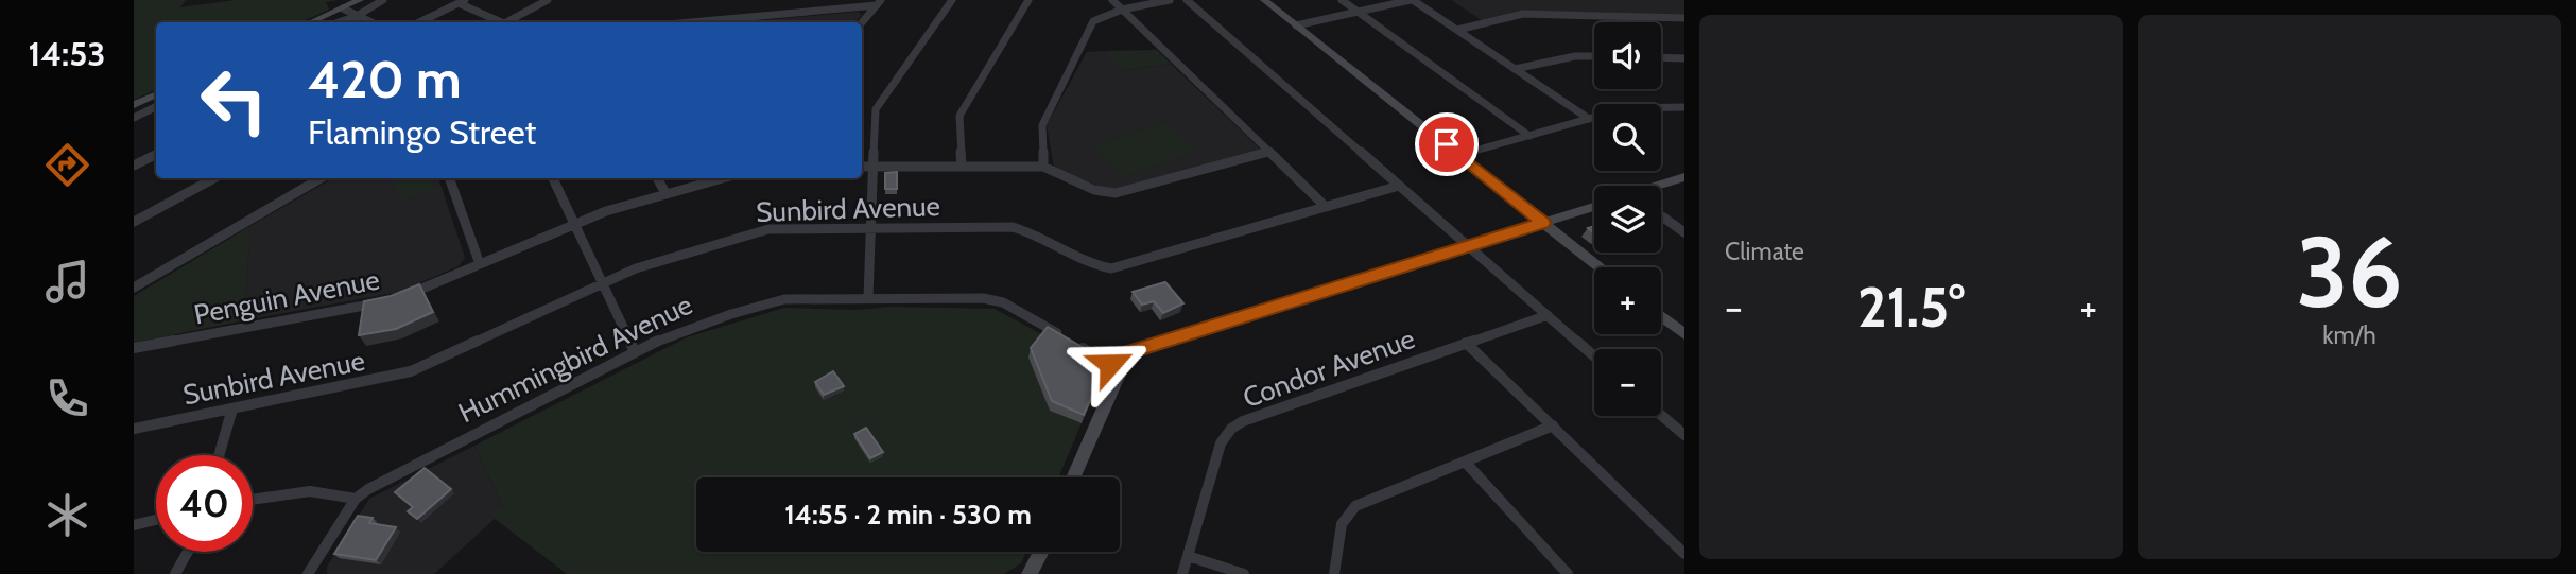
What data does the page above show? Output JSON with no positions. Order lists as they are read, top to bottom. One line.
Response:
{"streets":{"street":["Sunbird Avenue","Penguin Avenue","Hummingbird Avenue","Condor Avenue"]},"page":{"tabs":"14:53","tile":["Climate",["36","km/h"]],"map_buttons":["+","−"],"turn":["420 m","Flamingo Street"],"heat":["−","21.5°","+"],"limit":"40","trip":"14:55 · 2 min · 530 m"}}
